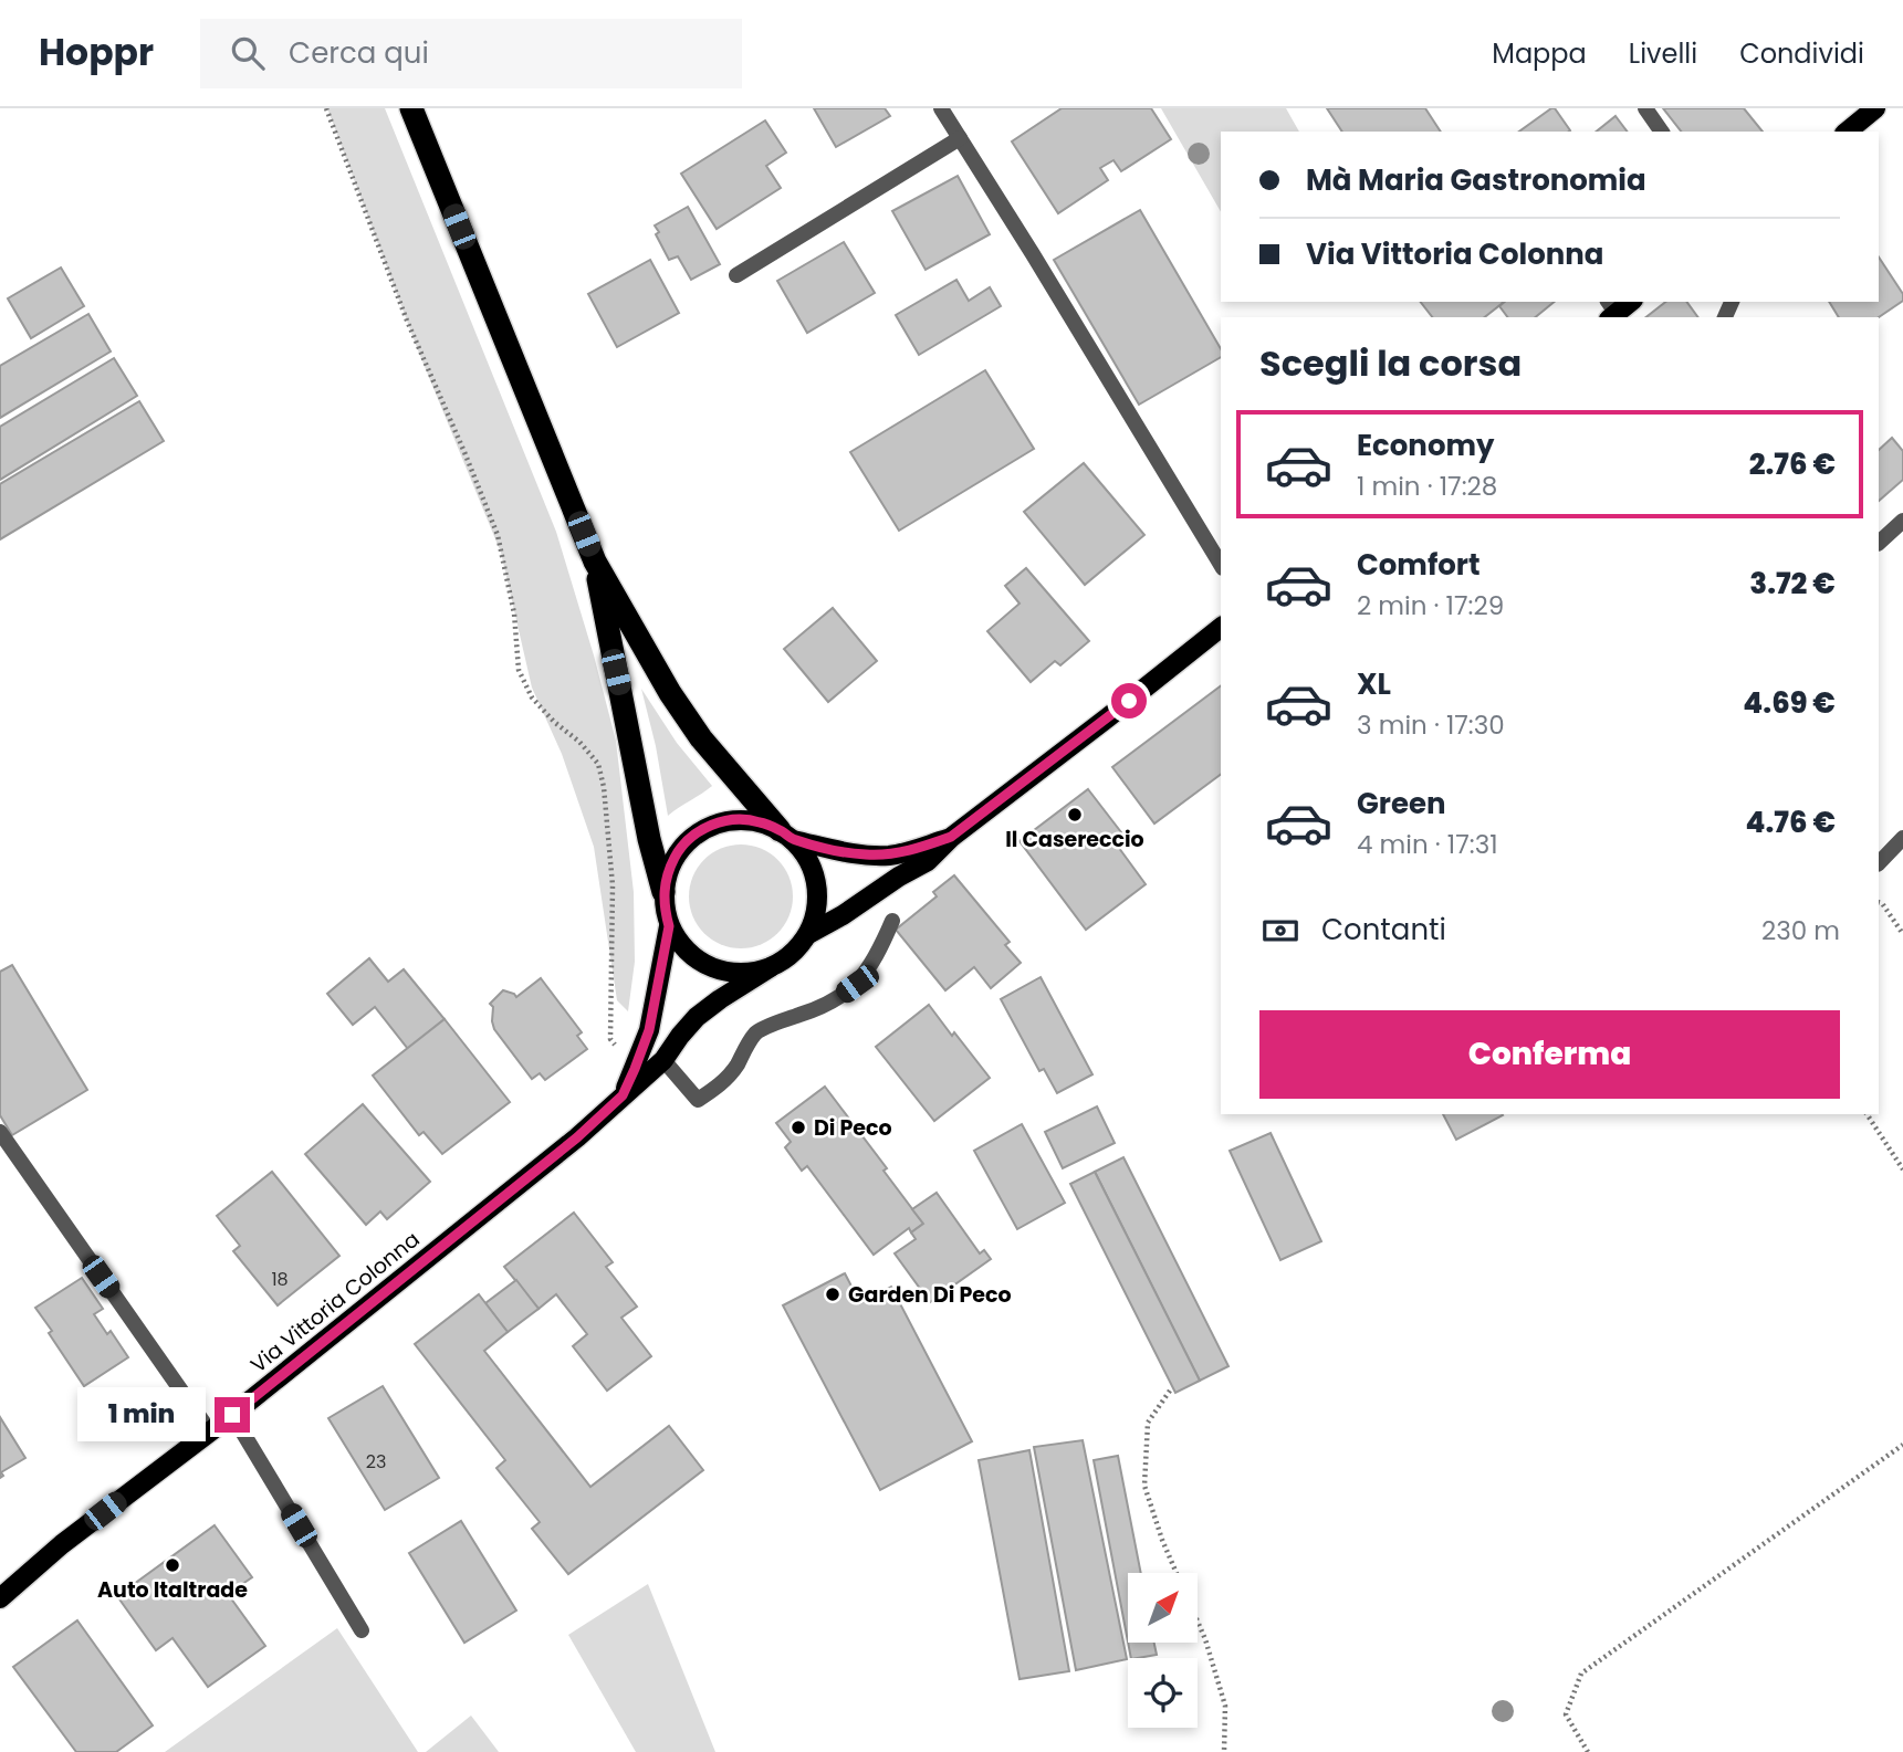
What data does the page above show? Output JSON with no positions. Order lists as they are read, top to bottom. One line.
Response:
{"streets":{"main road":["Via Vittoria Colonna"]},"places":["Il Casereccio","Di Peco","Garden Di Peco","Auto Italtrade"],"house_numbers":["18","23"],"north":"top right","page":{"header":"Hoppr","search":"Cerca qui","nav":["Mappa","Livelli","Condividi"],"banner":["Mà Maria Gastronomia","Via Vittoria Colonna"],"heading":"Scegli la corsa","list":[{"name":"Economy","note":"1 min · 17:28","value":"2.76 €"},{"name":"Comfort","note":"2 min · 17:29","value":"3.72 €"},{"name":"XL","note":"3 min · 17:30","value":"4.69 €"},{"name":"Green","note":"4 min · 17:31","value":"4.76 €"}],"pay":["Contanti","230 m"],"buttons":"Conferma","bubble":"1 min"}}
